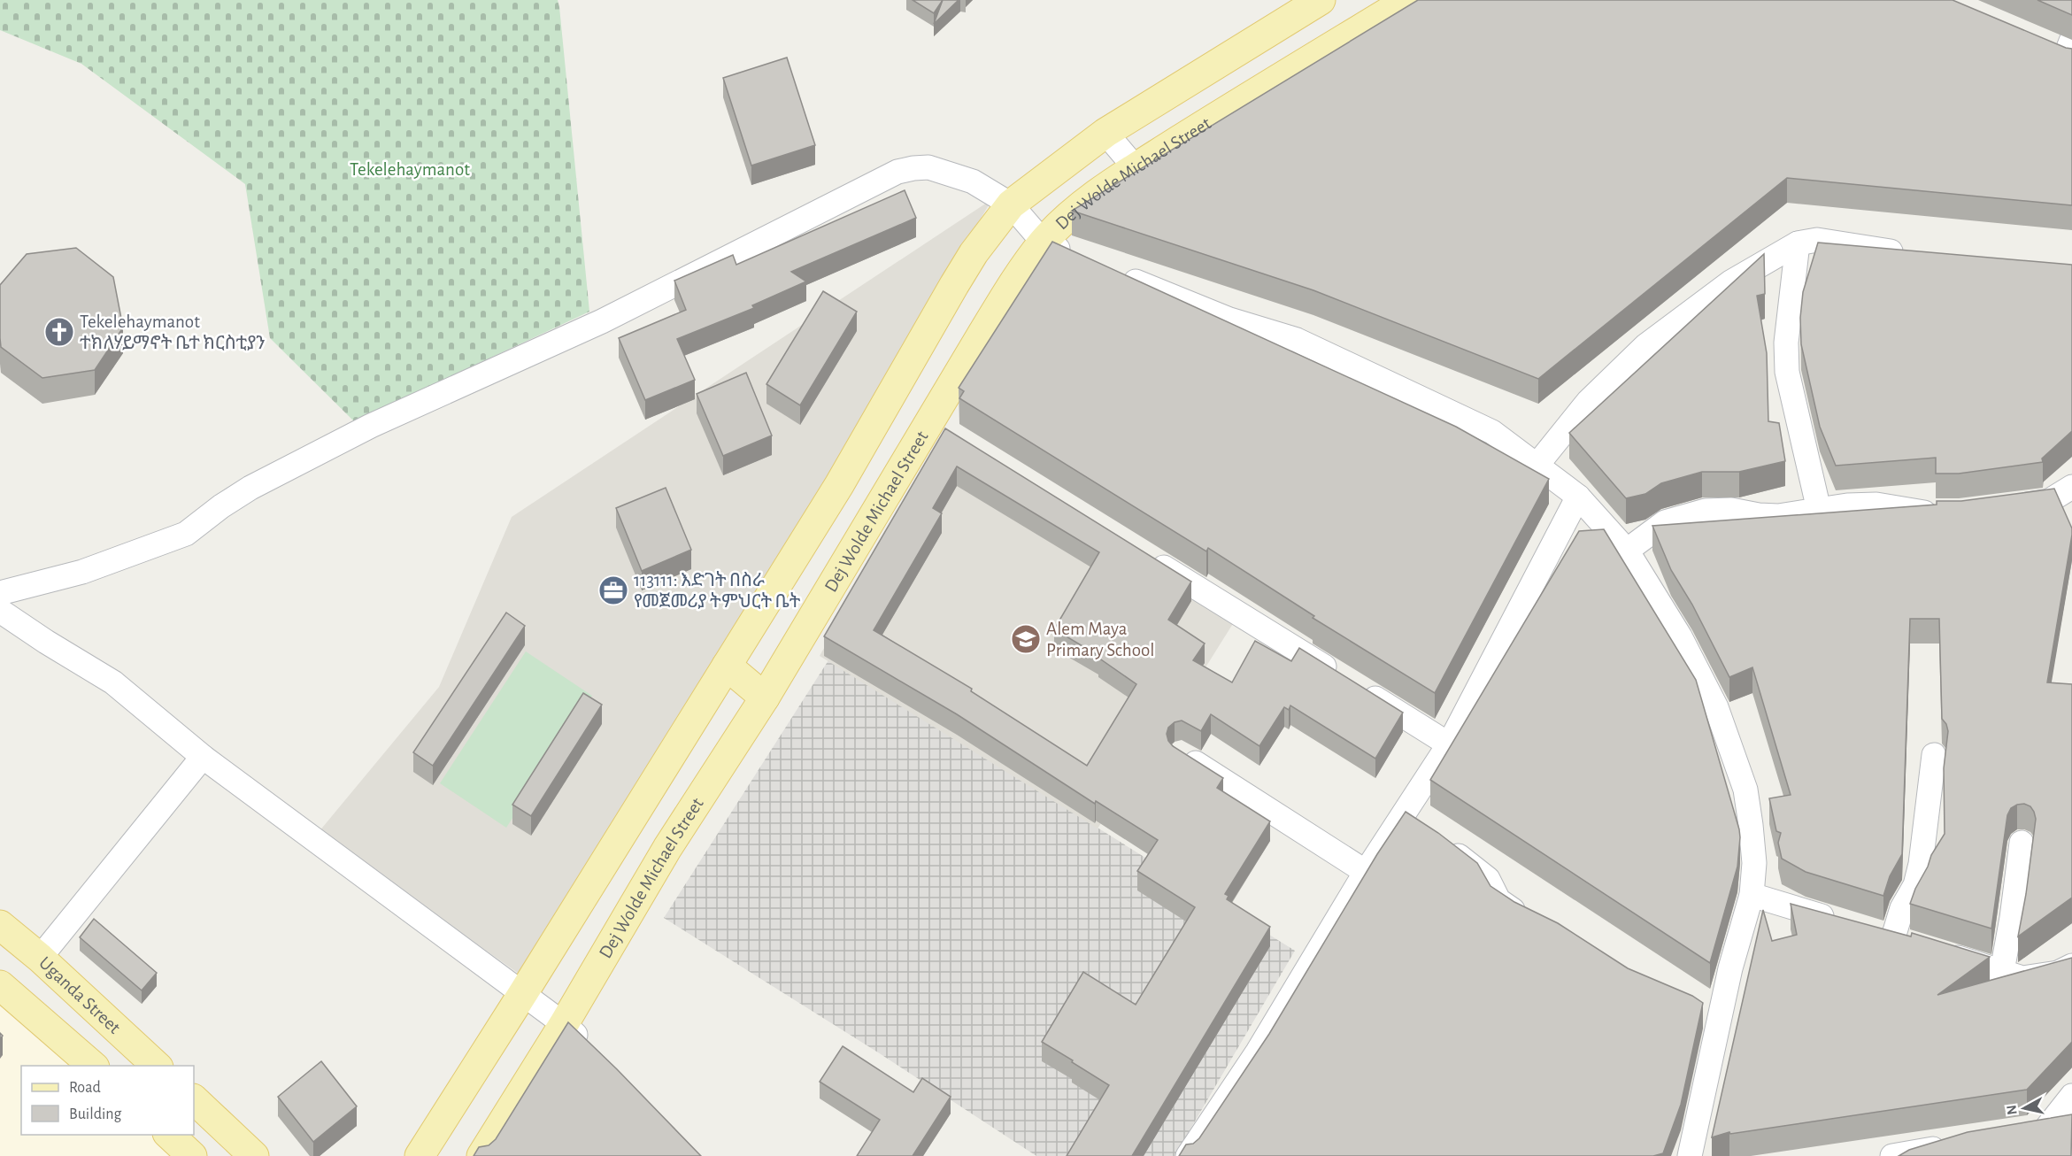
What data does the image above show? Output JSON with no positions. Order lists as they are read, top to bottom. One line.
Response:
{"streets":{"main road":["Dej Wolde Michael Street","Uganda Street"]},"parks":["Tekelehaymanot"],"places":{"church":["Tekelehaymanot ተክለሃይማኖት ቤተ ክርስቲያን"],"office":["113111: እድገት በስራ የመጀመሪያ ትምህርት ቤት"],"school or university":["Alem Maya Primary School"]},"legend":["Road","Building"],"north":"left"}
